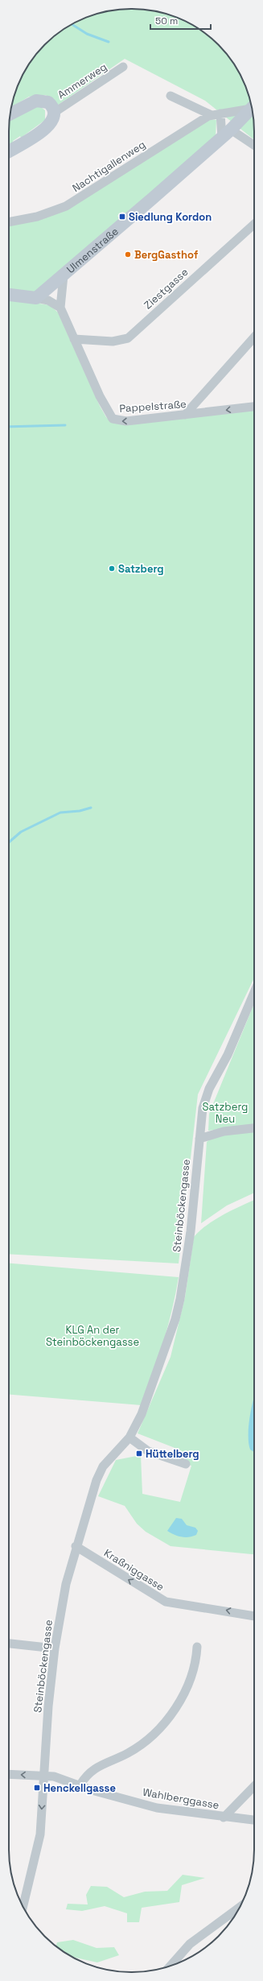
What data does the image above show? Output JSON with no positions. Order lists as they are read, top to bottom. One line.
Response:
{"streets":{"street":["Ammerweg","Nachtigallenweg","Ulmenstraße","Ziestgasse","Pappelstraße","Steinböckengasse","Kraßniggasse","Wahlberggasse"]},"crossings":[["Ulmenstraße","Pappelstraße"],["Ziestgasse","Pappelstraße"],["Steinböckengasse","Kraßniggasse"],["Steinböckengasse","Wahlberggasse"]],"one_way":["Pappelstraße","Kraßniggasse"],"parks":["Satzberg Neu","KLG An der Steinböckengasse"],"places":{"transit":["Siedlung Kordon","Hüttelberg","Henckellgasse"],"other":["BergGasthof","Satzberg"]},"scale_bar":"50 m"}
